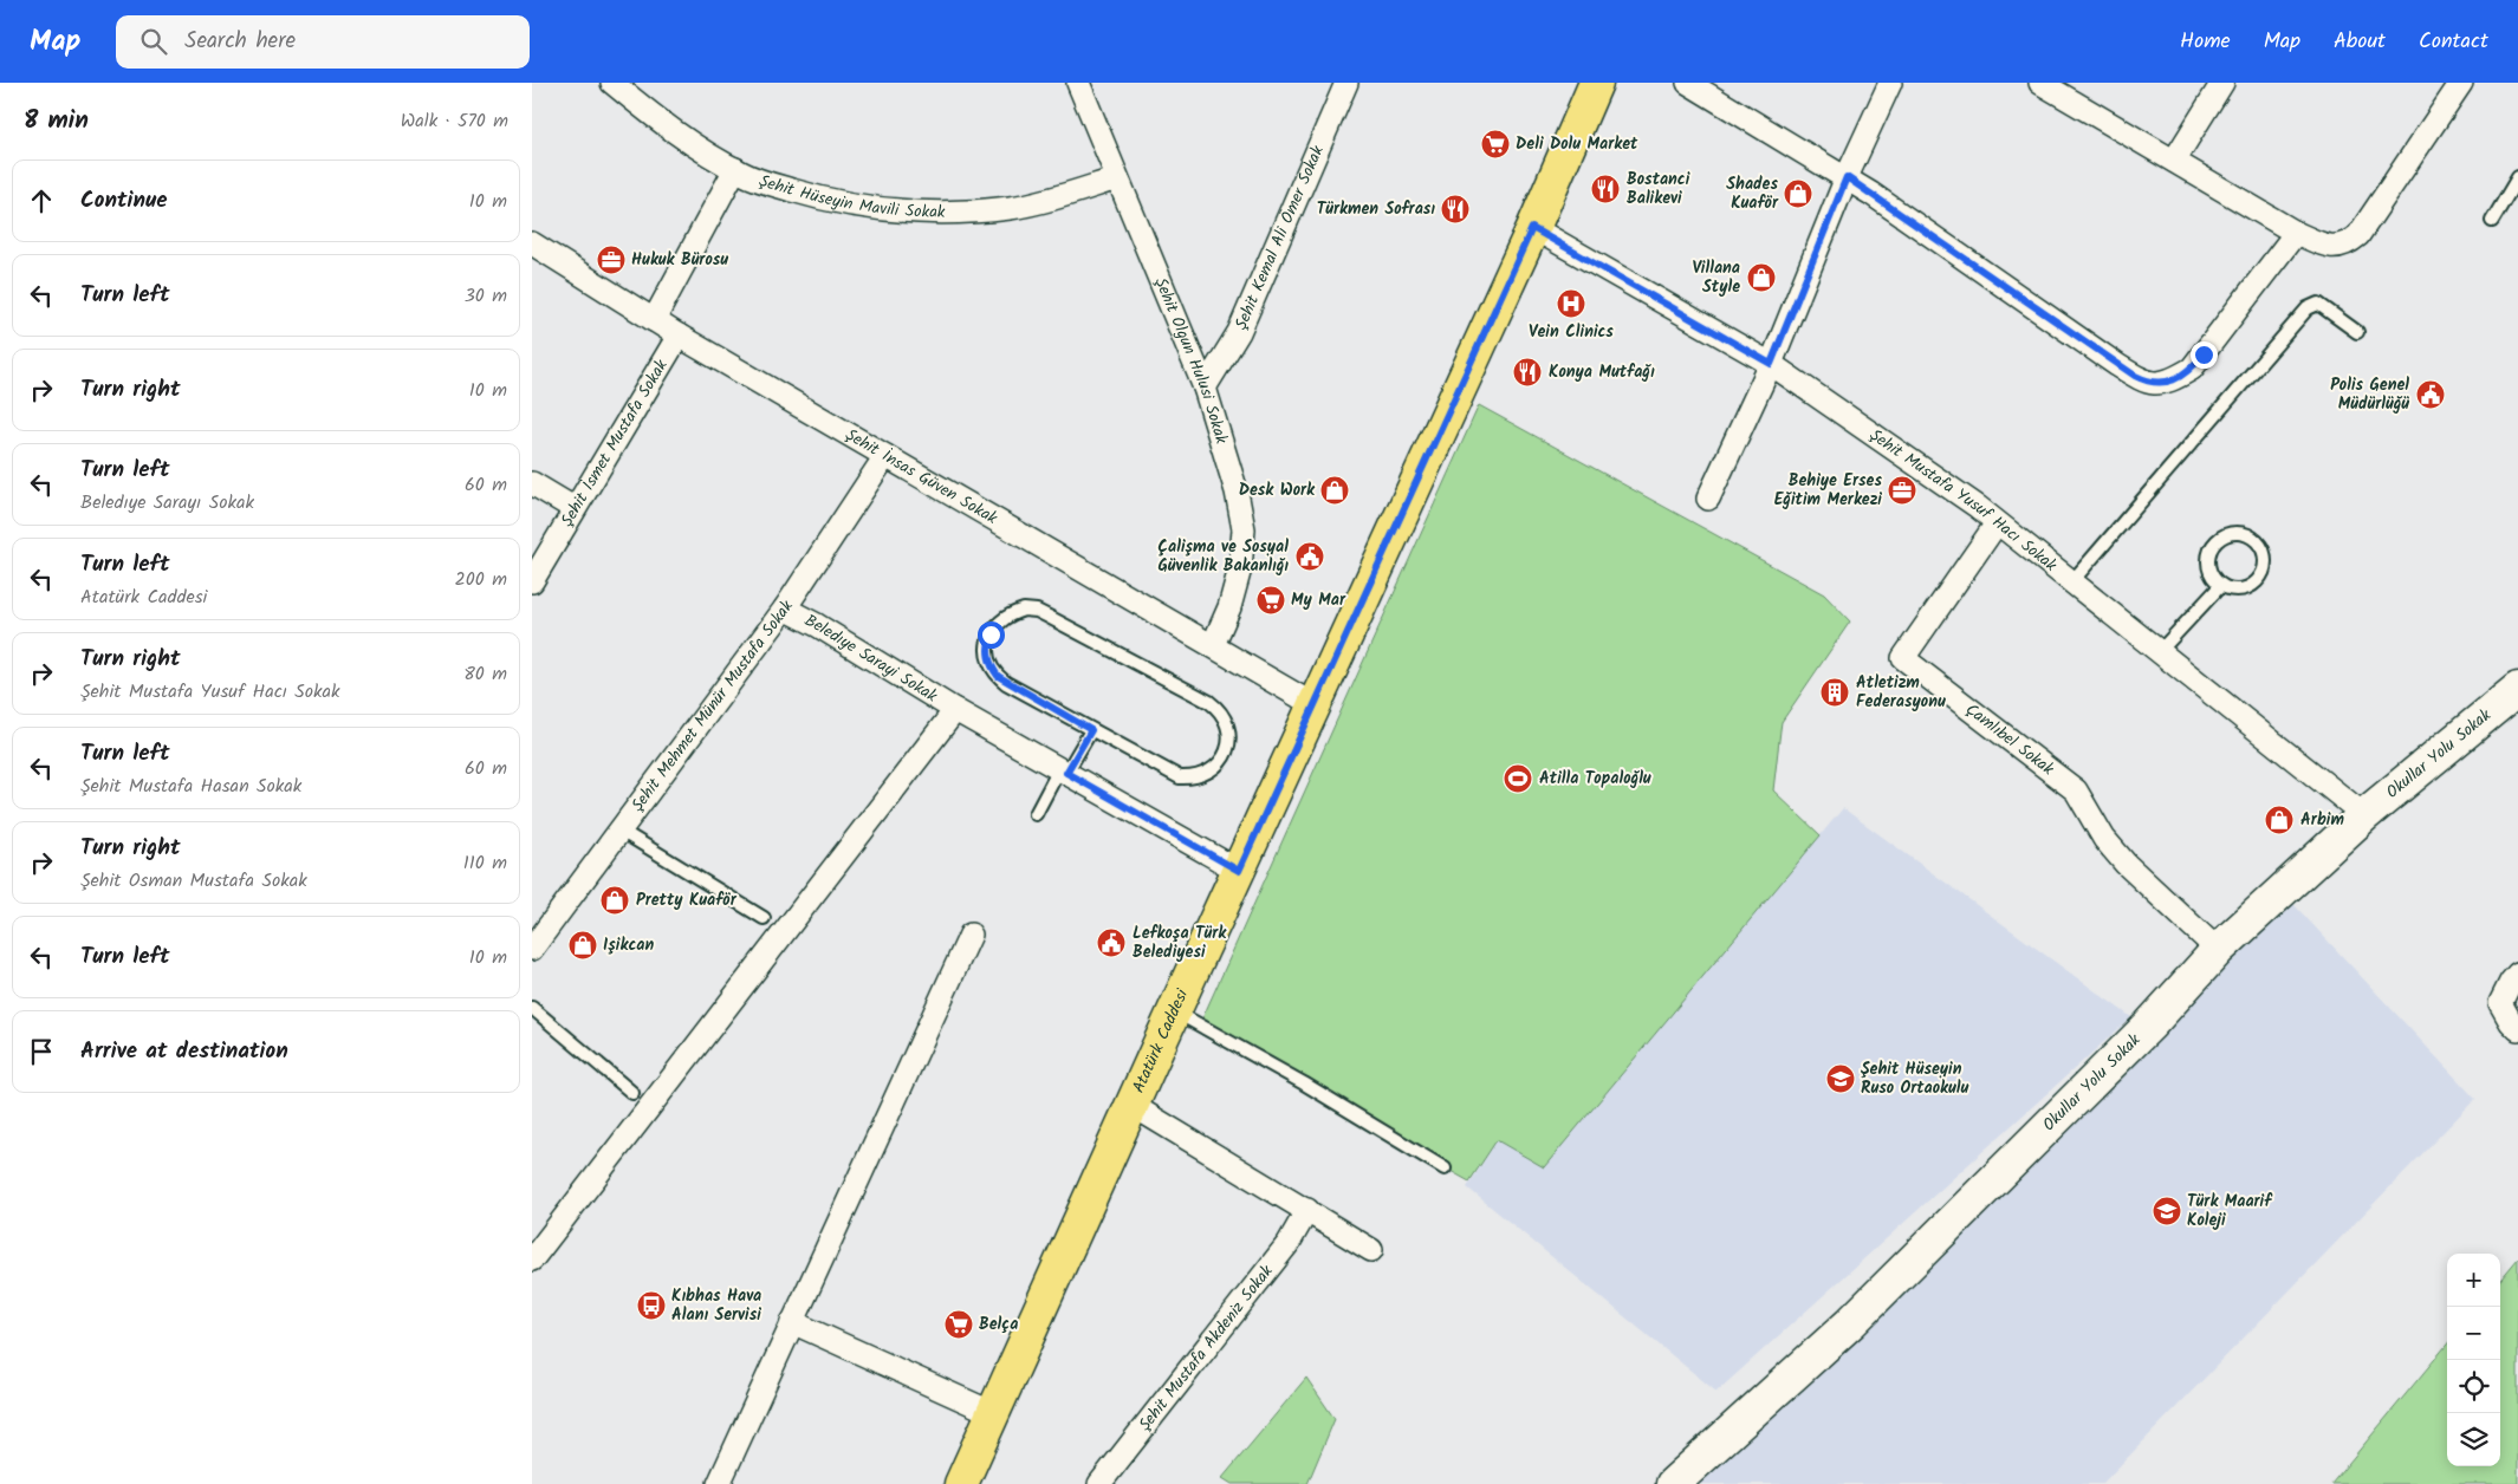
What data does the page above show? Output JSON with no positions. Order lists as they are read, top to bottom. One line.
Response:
{"streets":{"main road":["Atatürk Caddesi"],"street":["Şehit Hüseyin Mavili Sokak","Şehit Kemal Ali Ömer Sokak","Şehit Olgun Hulusi Sokak","Şehit İsmet Mustafa Sokak","Şehit İnsas Güven Sokak","Şehit Mustafa Yusuf Hacı Sokak","Beledıye Sarayi Sokak","Şehit Mehmet Münür Mustafa Sokak","Çamlıbel Sokak","Okullar Yolu Sokak","Şehit Mustafa Akdeniz Sokak"]},"crossings":[["Şehit Hüseyin Mavili Sokak","Şehit Olgun Hulusi Sokak"],["Şehit Kemal Ali Ömer Sokak","Şehit Olgun Hulusi Sokak"],["Şehit Olgun Hulusi Sokak","Şehit İnsas Güven Sokak"],["Şehit İsmet Mustafa Sokak","Şehit İnsas Güven Sokak"],["Şehit İnsas Güven Sokak","Şehit Mehmet Münür Mustafa Sokak"],["Şehit İnsas Güven Sokak","Atatürk Caddesi"],["Şehit Mustafa Yusuf Hacı Sokak","Çamlıbel Sokak"],["Şehit Mustafa Yusuf Hacı Sokak","Okullar Yolu Sokak"],["Şehit Mustafa Yusuf Hacı Sokak","Atatürk Caddesi"],["Beledıye Sarayi Sokak","Şehit Mehmet Münür Mustafa Sokak"],["Beledıye Sarayi Sokak","Atatürk Caddesi"],["Çamlıbel Sokak","Okullar Yolu Sokak"]],"places":{"supermarket":["Deli Dolu Market","My Mar","Belça"],"restaurant":["Bostanci Balikevi","Türkmen Sofrası","Konya Mutfağı"],"shop":["Shades Kuaför","Villana Style","Desk Work","Arbim","Pretty Kuaför","Işikcan"],"office":["Hukuk Bürosu","Behiye Erses Eğitim Merkezi"],"hospital":["Vein Clinics"],"public building":["Polis Genel Müdürlüğü","Çalişma ve Sosyal Güvenlik Bakanlığı","Lefkoşa Türk Belediyesi"],"building":["Atletizm Federasyonu"],"sports":["Atilla Topaloğlu"],"school or university":["Şehit Hüseyin Ruso Ortaokulu","Türk Maarif Koleji"],"bus stop":["Kıbhas Hava Alanı Servisi"]},"page":{"header":"Map","search":"Search here","nav":["Home","Map","About","Contact"],"heading":["8 min","Walk · 570 m"],"list":[["Continue","10 m"],["Turn left","30 m"],["Turn right","10 m"],["Turn left","Beledıye Sarayı Sokak","60 m"],["Turn left","Atatürk Caddesi","200 m"],["Turn right","Şehit Mustafa Yusuf Hacı Sokak","80 m"],["Turn left","Şehit Mustafa Hasan Sokak","60 m"],["Turn right","Şehit Osman Mustafa Sokak","110 m"],["Turn left","10 m"],"Arrive at destination"],"map_buttons":["+","−"]}}
